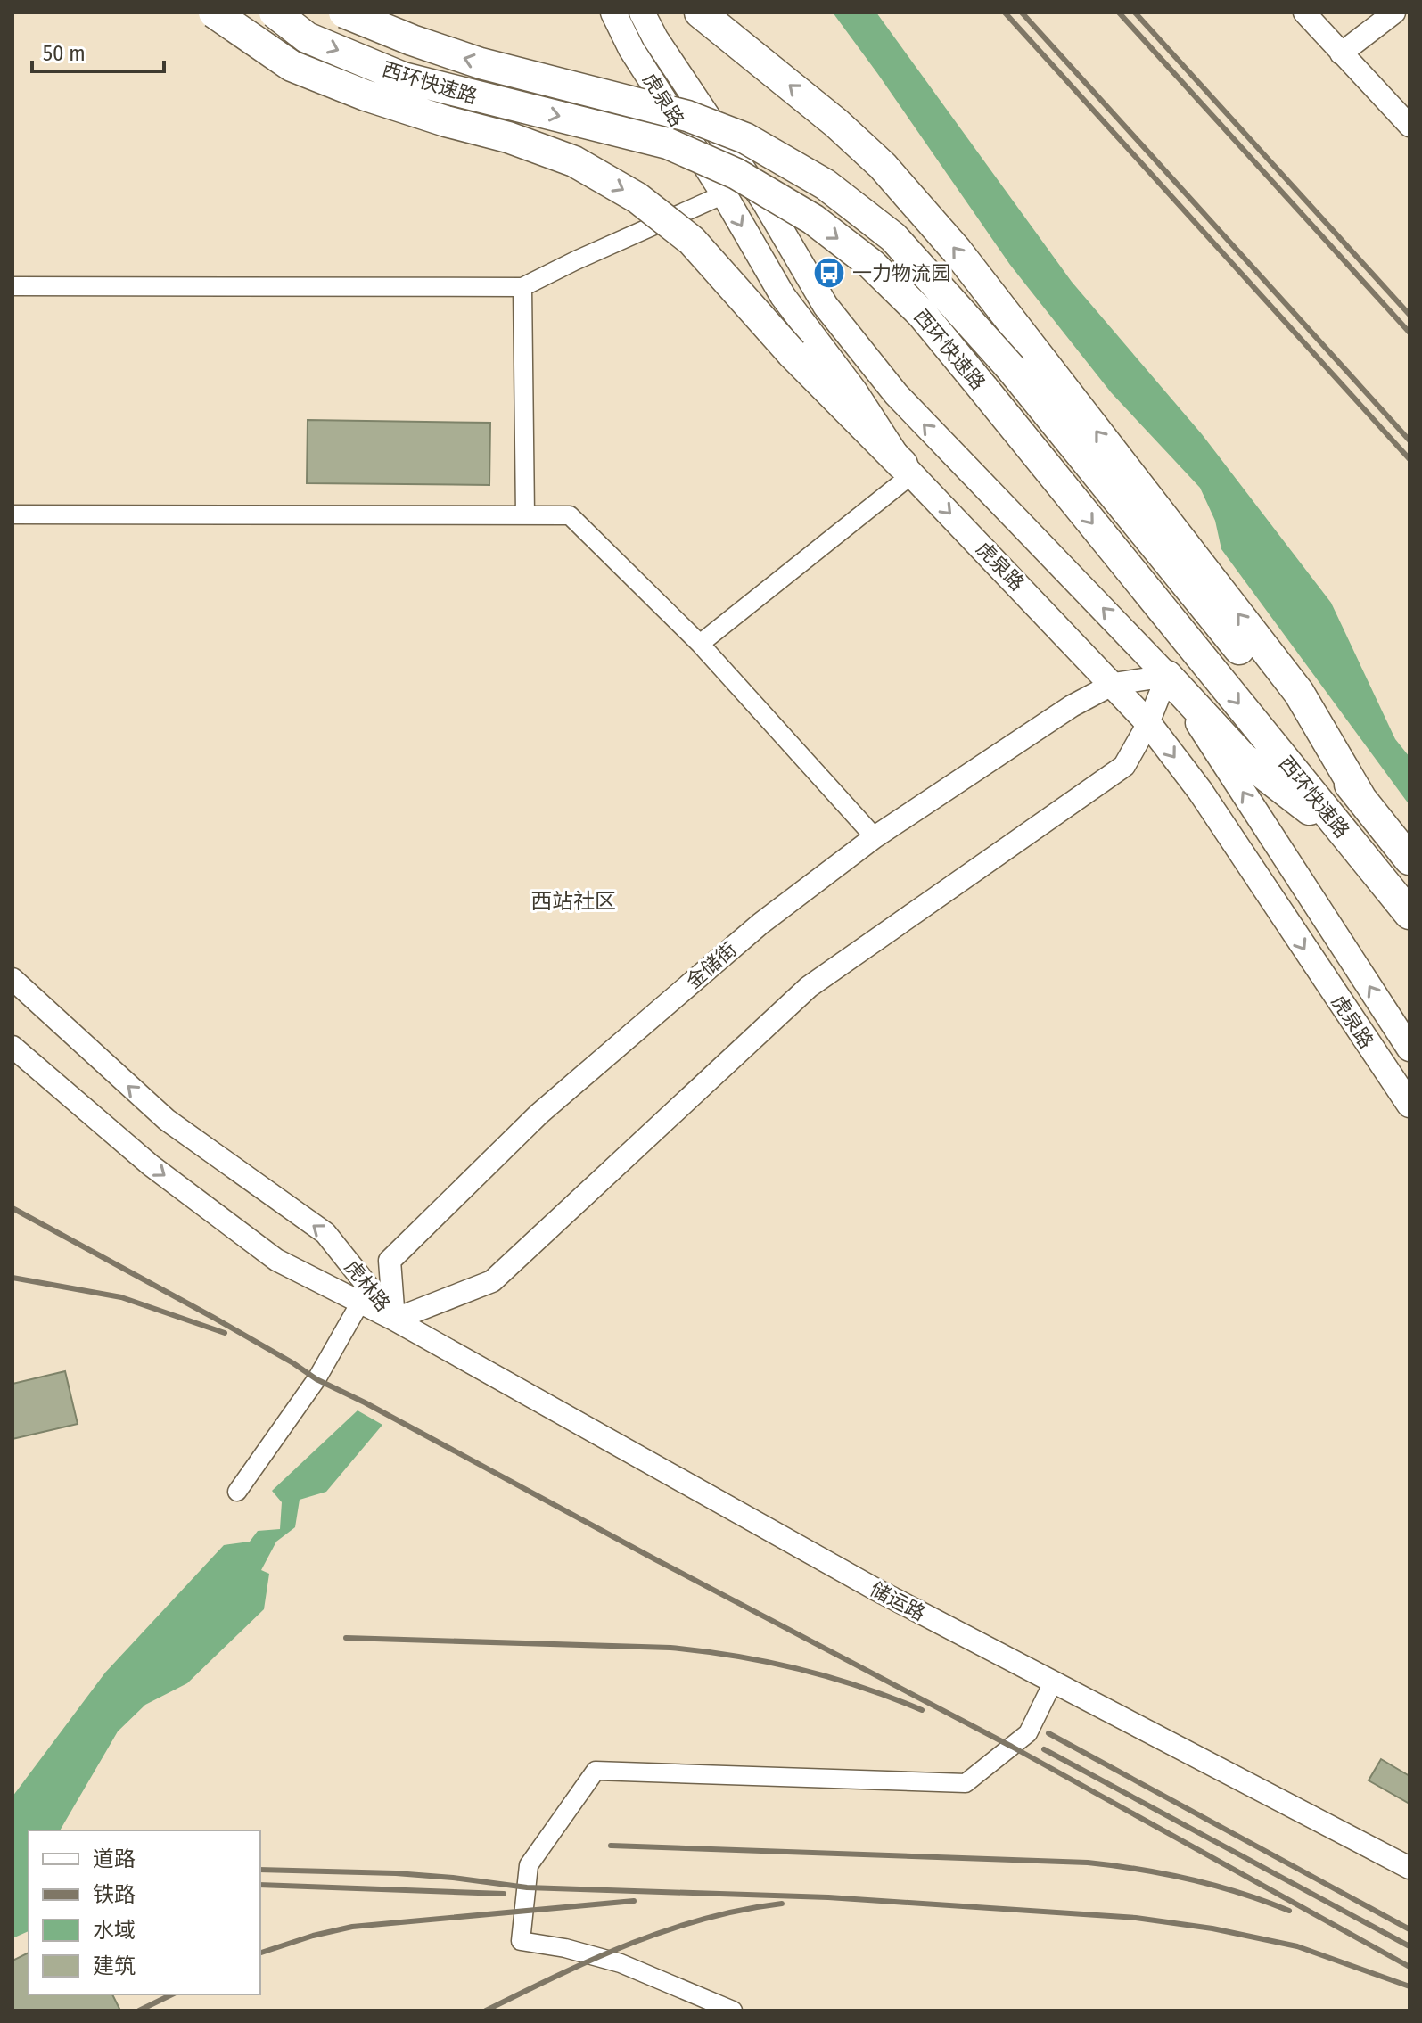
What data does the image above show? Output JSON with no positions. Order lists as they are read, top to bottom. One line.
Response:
{"streets":{"highway":["西环快速路"],"main road":["虎泉路"],"street":["金储街","虎林路","储运路"]},"crossings":[["虎泉路","金储街"],["金储街","虎林路"],["金储街","储运路"],["虎林路","储运路"]],"districts":["西站社区"],"places":{"bus stop":["一力物流园"]},"legend":["道路","铁路","水域","建筑"],"scale_bar":"50 m"}
